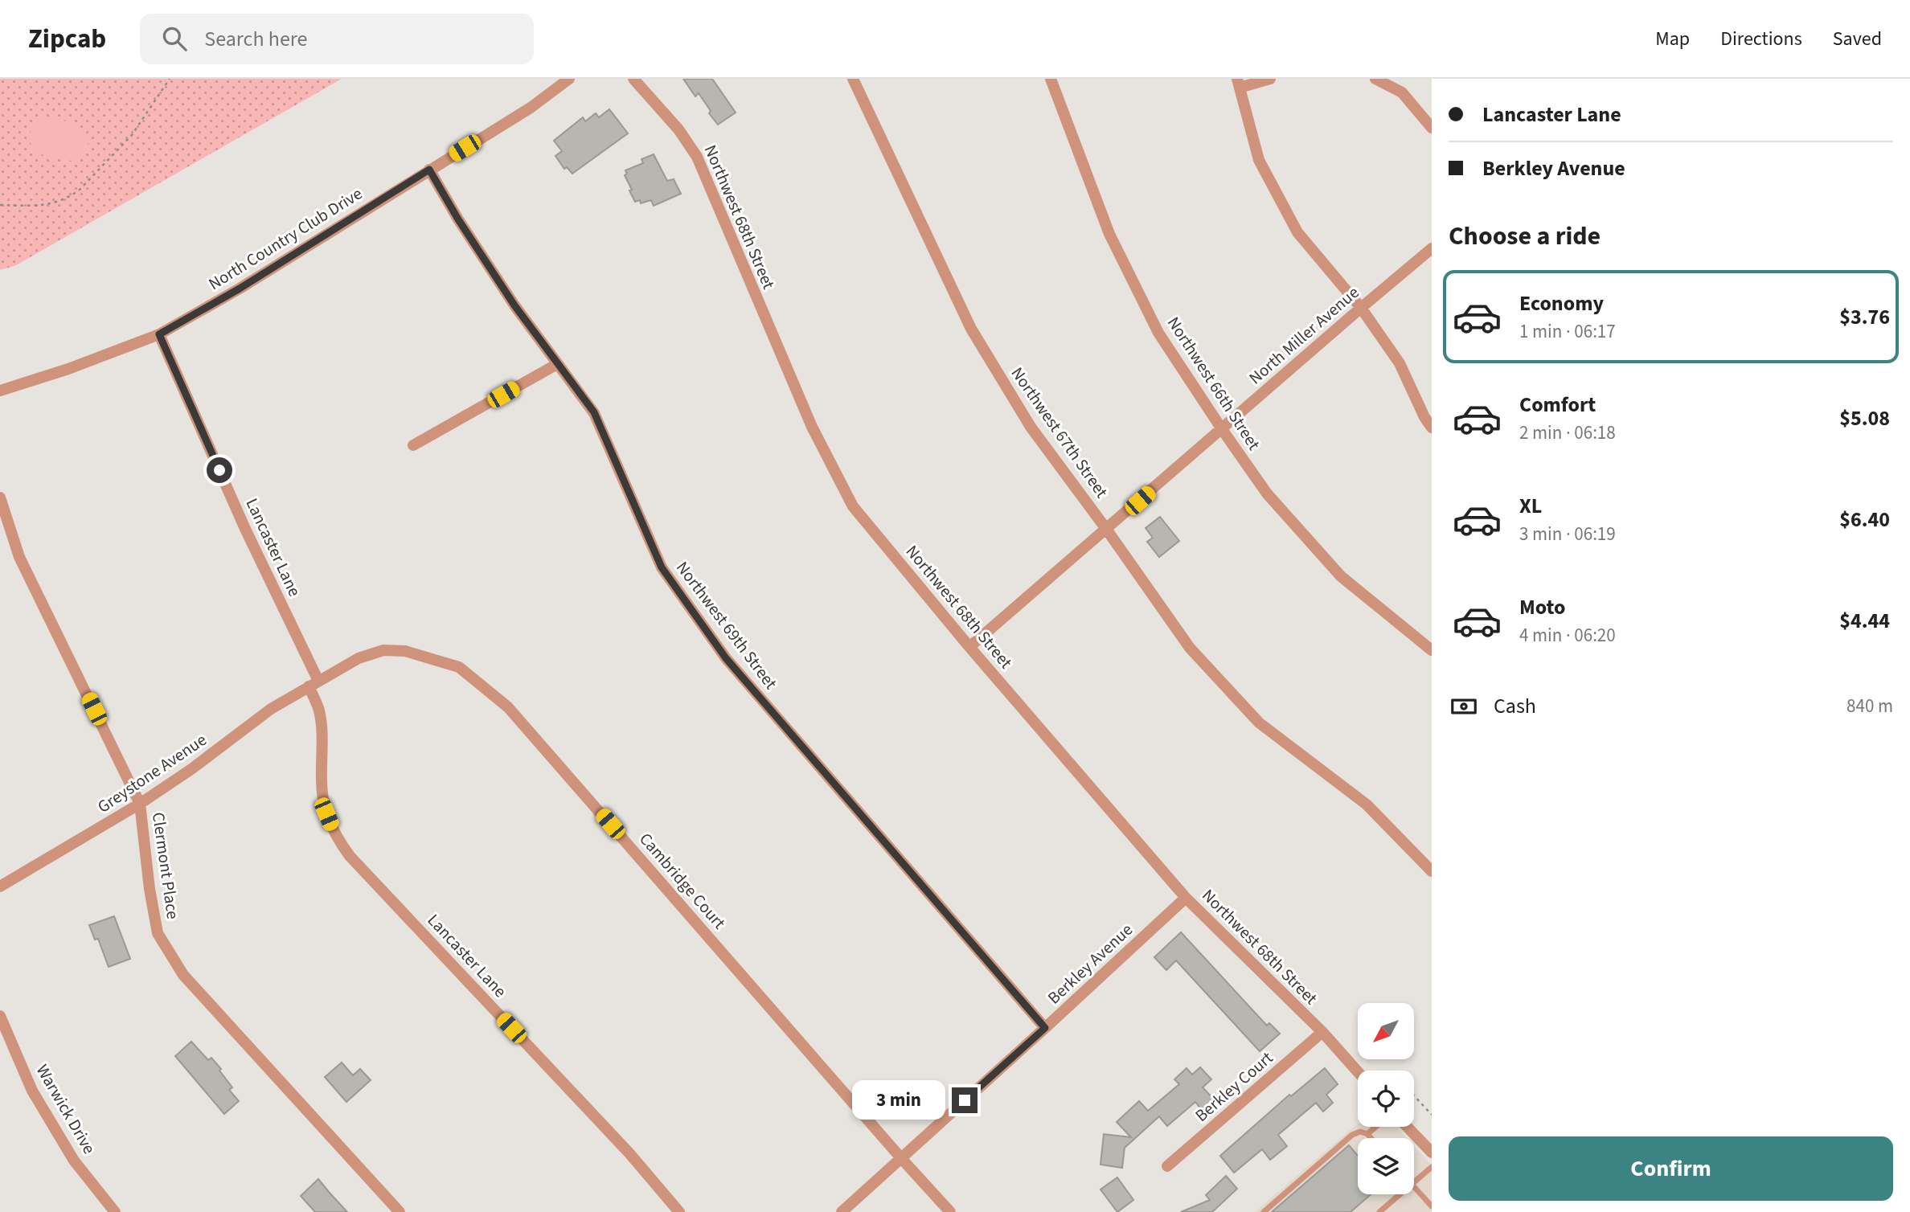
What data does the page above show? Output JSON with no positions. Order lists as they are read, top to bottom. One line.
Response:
{"streets":{"street":["Northwest 68th Street","North Country Club Drive","North Miller Avenue","Northwest 66th Street","Northwest 67th Street","Lancaster Lane","Northwest 69th Street","Greystone Avenue","Clermont Place","Cambridge Court","Berkley Avenue","Berkley Court","Warwick Drive"]},"crossings":[["Northwest 68th Street","North Miller Avenue"],["Northwest 68th Street","Berkley Avenue"],["Northwest 68th Street","Berkley Court"],["North Country Club Drive","Lancaster Lane"],["North Country Club Drive","Northwest 69th Street"],["North Miller Avenue","Northwest 66th Street"],["North Miller Avenue","Northwest 67th Street"],["Lancaster Lane","Greystone Avenue"],["Lancaster Lane","Cambridge Court"],["Northwest 69th Street","Berkley Avenue"],["Greystone Avenue","Clermont Place"],["Greystone Avenue","Cambridge Court"],["Cambridge Court","Berkley Avenue"]],"north":"bottom left","page":{"header":"Zipcab","search":"Search here","nav":["Map","Directions","Saved"],"banner":["Lancaster Lane","Berkley Avenue"],"heading":"Choose a ride","list":[{"name":"Economy","note":"1 min · 06:17","value":"$3.76"},{"name":"Comfort","note":"2 min · 06:18","value":"$5.08"},{"name":"XL","note":"3 min · 06:19","value":"$6.40"},{"name":"Moto","note":"4 min · 06:20","value":"$4.44"}],"pay":["Cash","840 m"],"bubble":"3 min","buttons":"Confirm"}}
